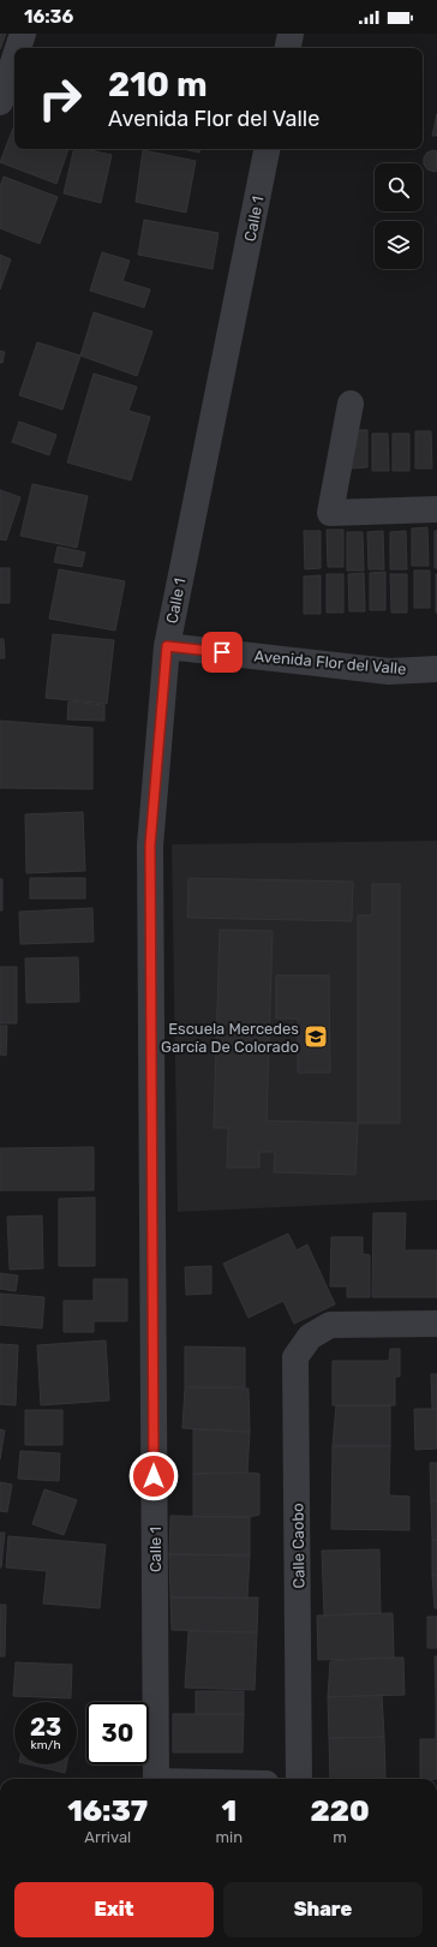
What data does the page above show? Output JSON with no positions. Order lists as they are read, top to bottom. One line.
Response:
{"streets":{"street":["Calle 1","Avenida Flor del Valle","Calle Caobo"]},"crossings":[["Calle 1","Avenida Flor del Valle"]],"places":{"school or university":["Escuela Mercedes García De Colorado"]},"page":{"status":"16:36","turn":["210 m","Avenida Flor del Valle"],"speed":"23 km/h","limit":"30","eta":["16:37","Arrival","1","min","220","m"],"buttons":["Exit","Share"]}}
